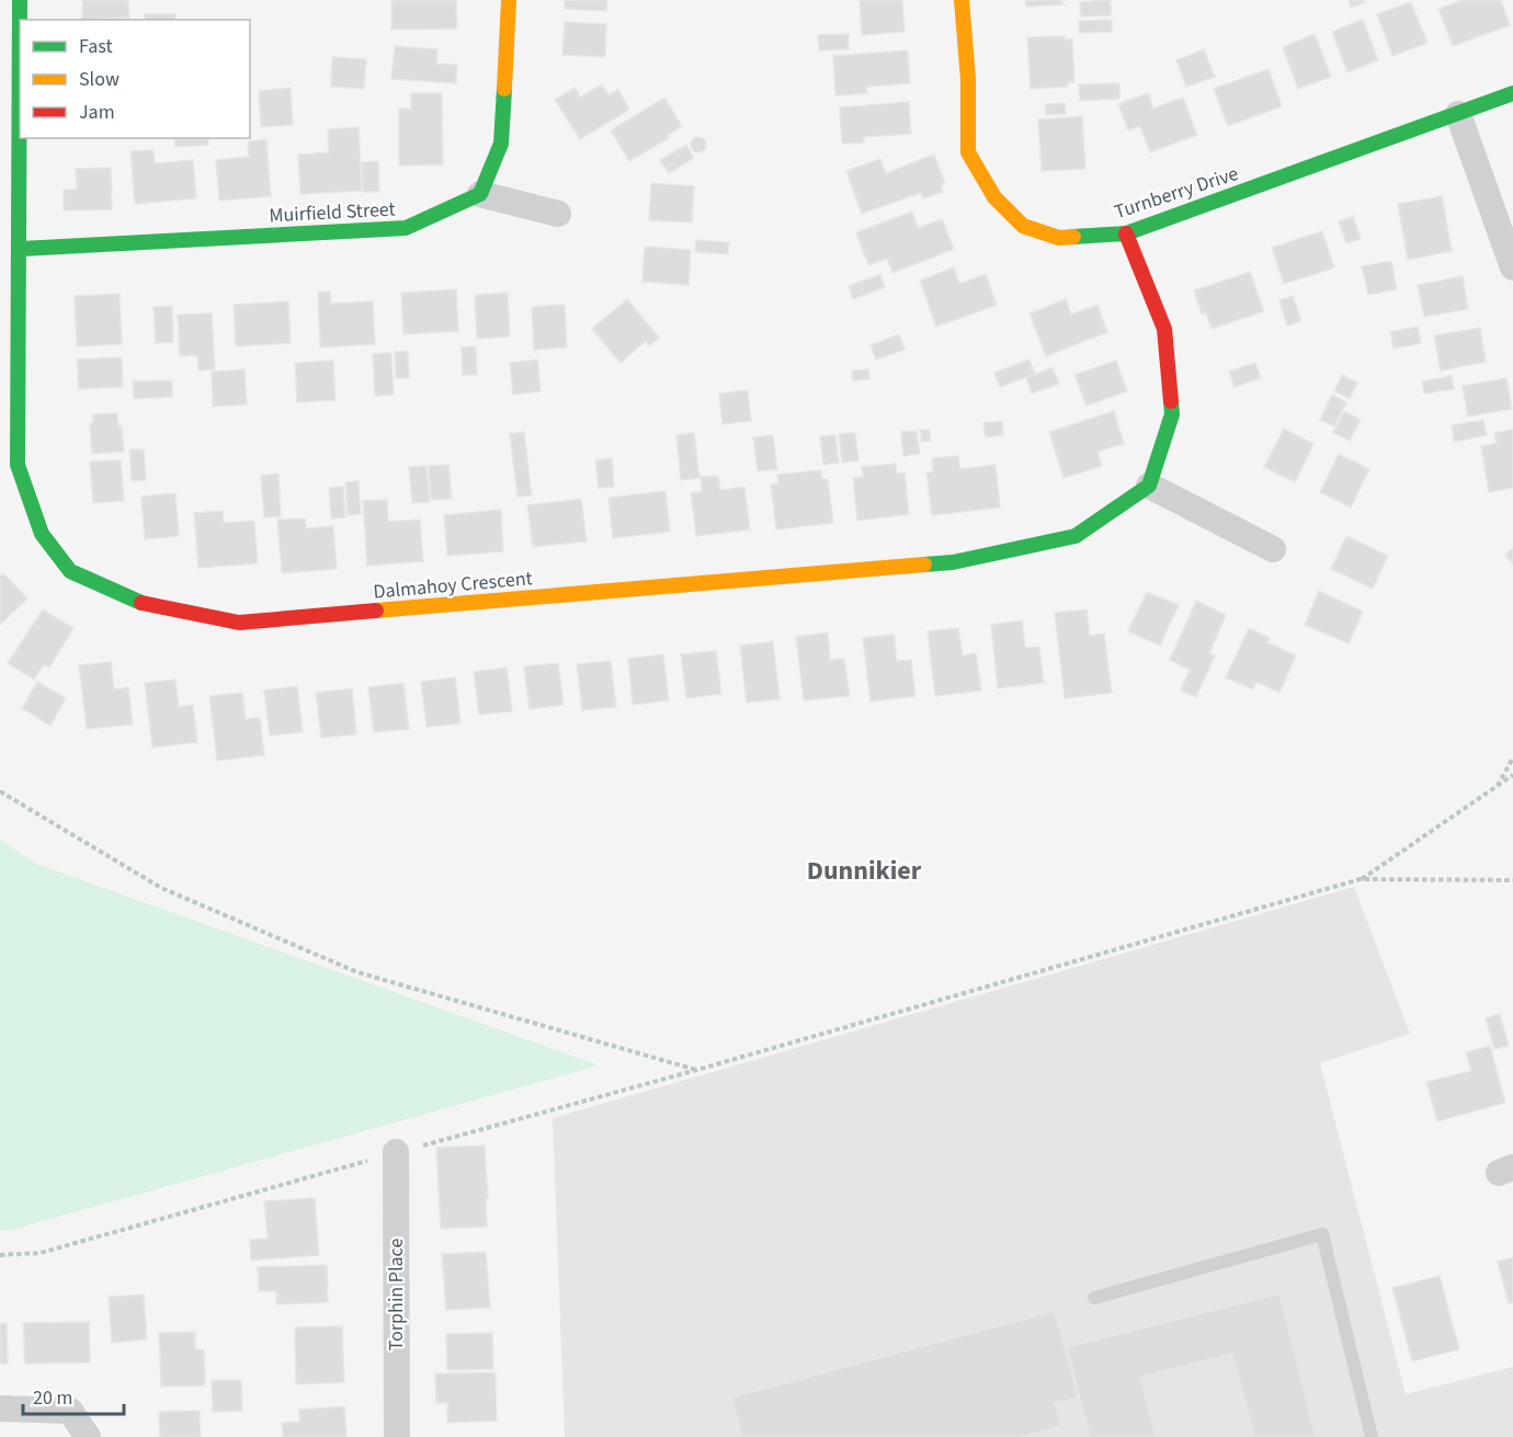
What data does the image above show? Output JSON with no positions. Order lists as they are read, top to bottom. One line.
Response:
{"streets":{"street":["Turnberry Drive","Muirfield Street","Dalmahoy Crescent","Torphin Place"]},"crossings":[["Muirfield Street","Dalmahoy Crescent"]],"districts":["Dunnikier"],"legend":["Fast","Slow","Jam"],"scale_bar":"20 m"}
